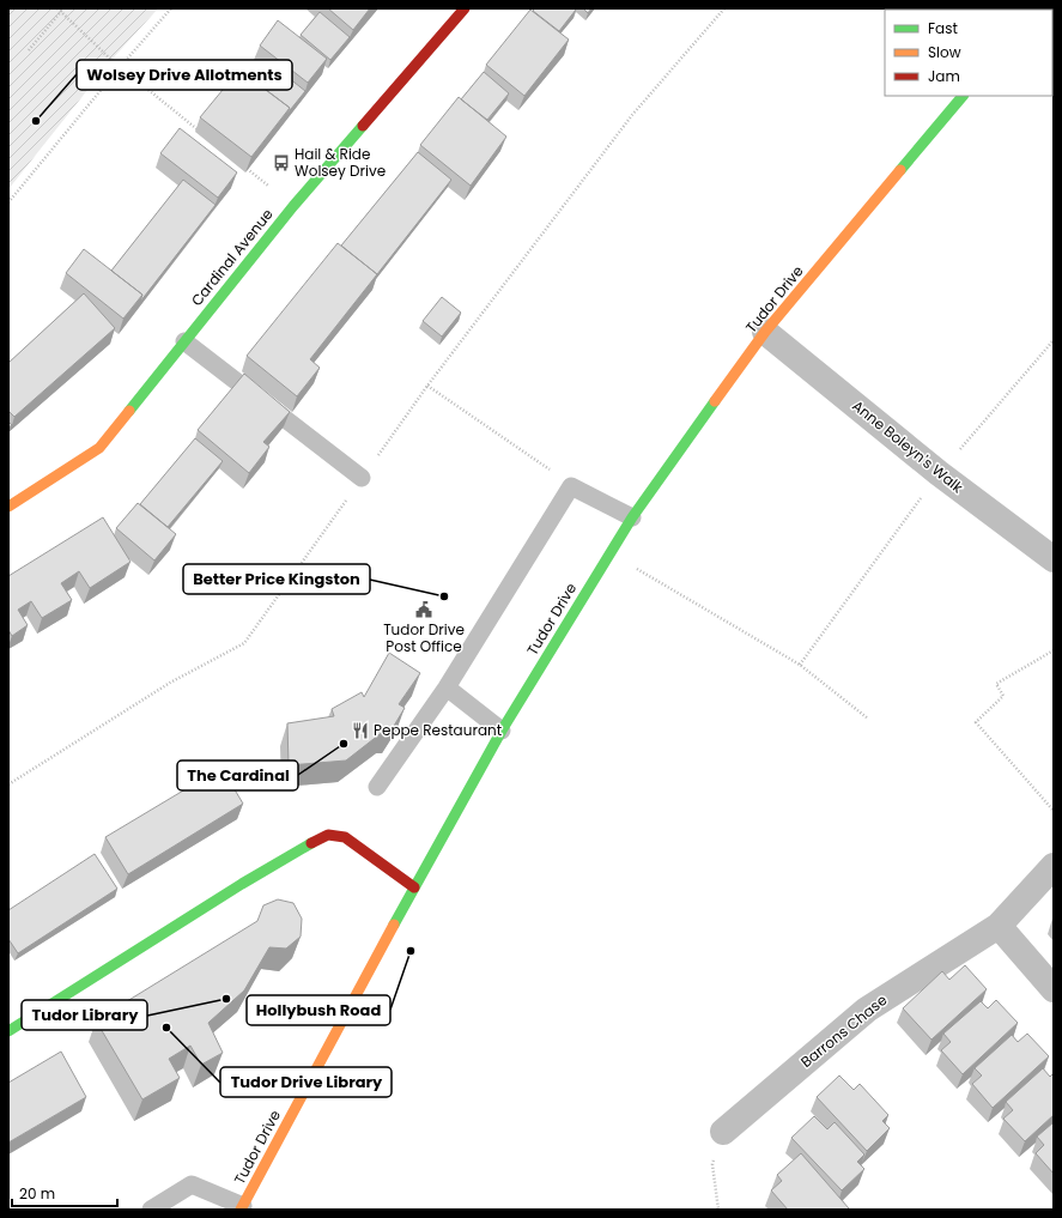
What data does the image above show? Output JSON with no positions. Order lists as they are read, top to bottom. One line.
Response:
{"streets":{"street":["Cardinal Avenue","Tudor Drive","Anne Boleyn's Walk","Barrons Chase"]},"crossings":[["Tudor Drive","Anne Boleyn's Walk"]],"places":{"other":["Wolsey Drive Allotments","Better Price Kingston","The Cardinal","Hollybush Road","Tudor Library","Tudor Drive Library"],"bus stop":["Hail & Ride Wolsey Drive"],"public building":["Tudor Drive Post Office"],"restaurant":["Peppe Restaurant"]},"legend":["Fast","Slow","Jam"],"scale_bar":"20 m"}
